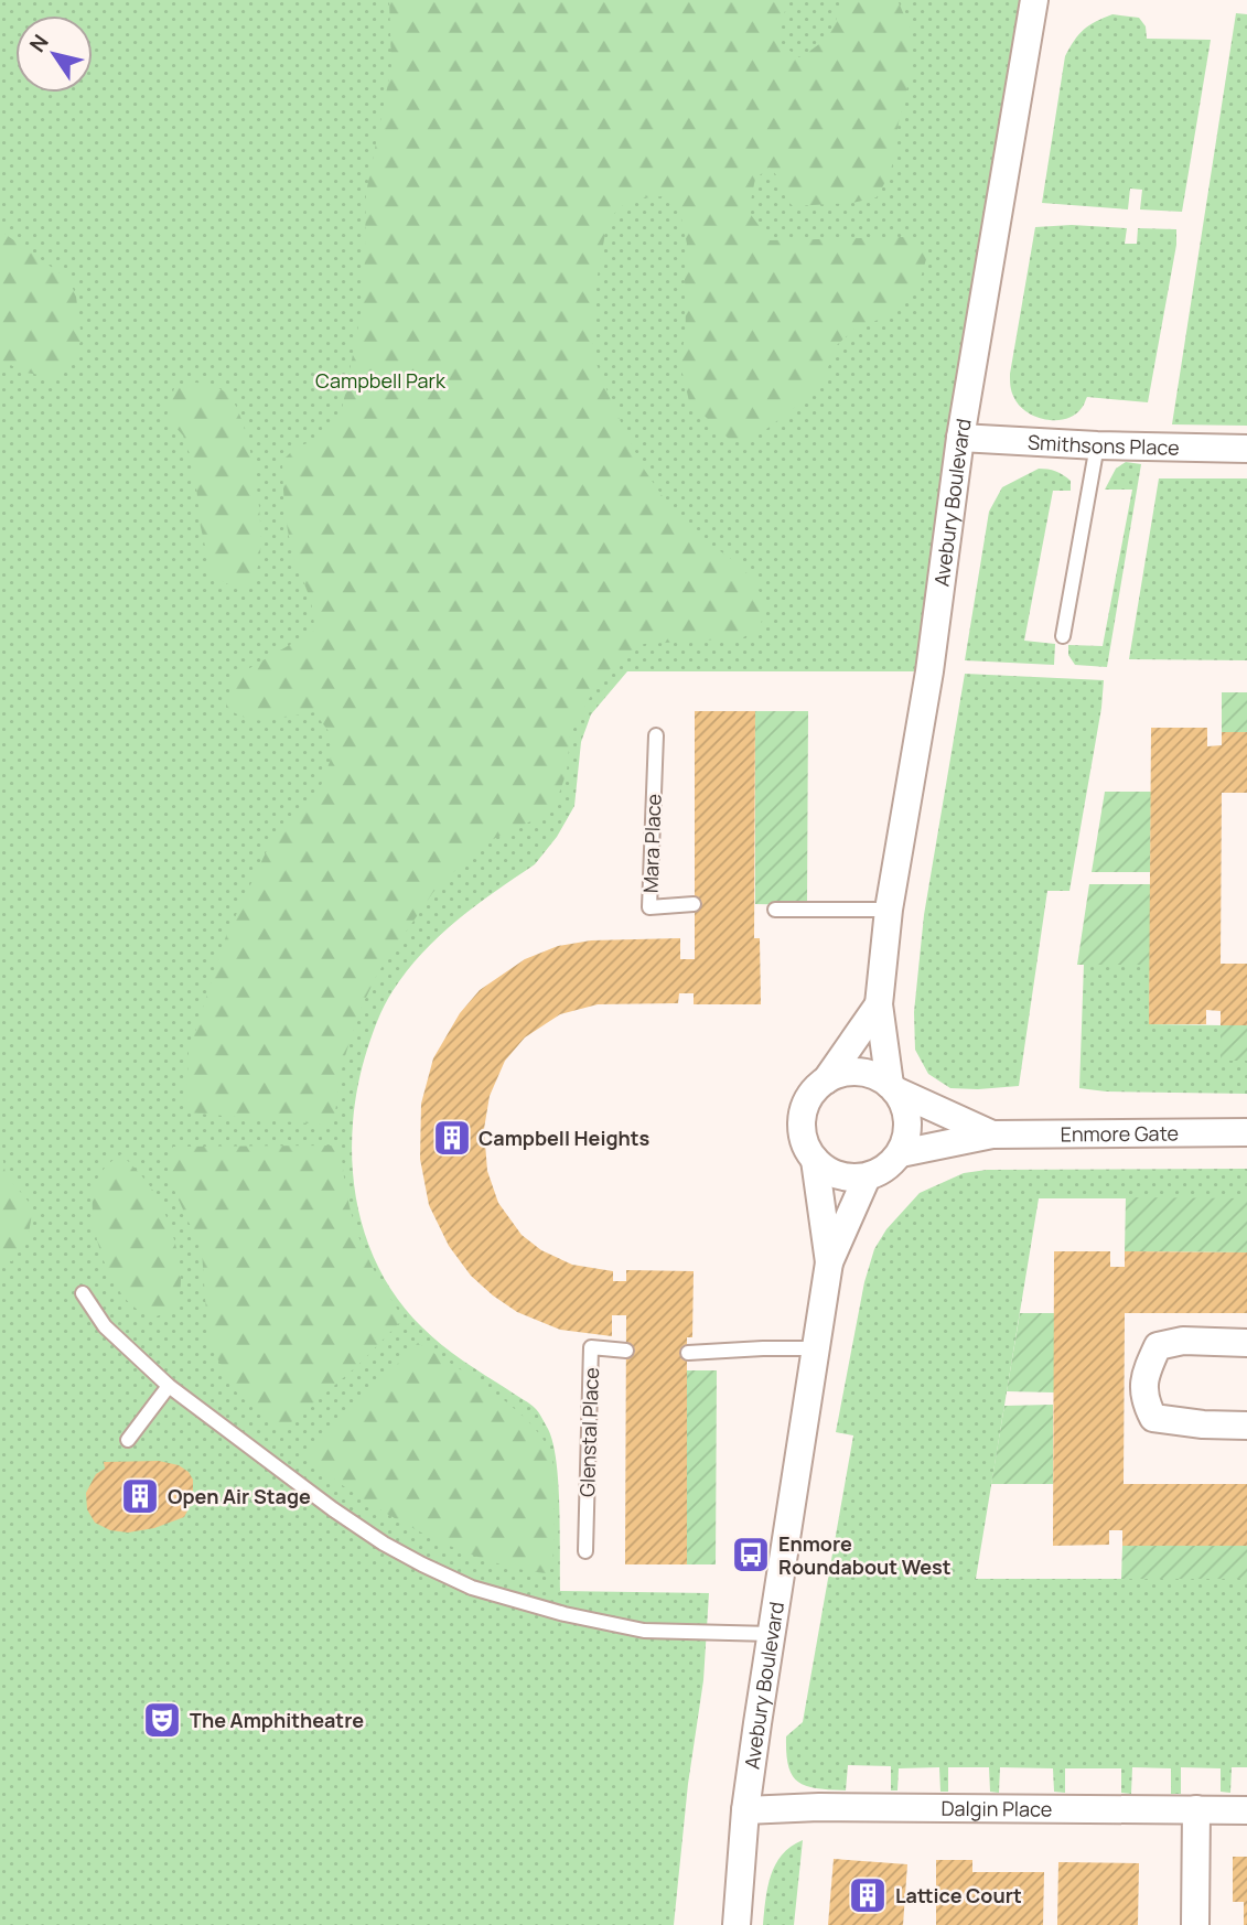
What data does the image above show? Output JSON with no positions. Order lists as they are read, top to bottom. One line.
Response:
{"streets":{"street":["Smithsons Place","Avebury Boulevard","Enmore Gate","Dalgin Place"],"lane":["Mara Place","Glenstal Place"]},"crossings":[["Smithsons Place","Avebury Boulevard"],["Avebury Boulevard","Enmore Gate"],["Avebury Boulevard","Dalgin Place"]],"parks":["Campbell Park"],"places":{"building":["Campbell Heights","Open Air Stage","Lattice Court"],"bus stop":["Enmore Roundabout West"],"theatre":["The Amphitheatre"]},"north":"top left"}
